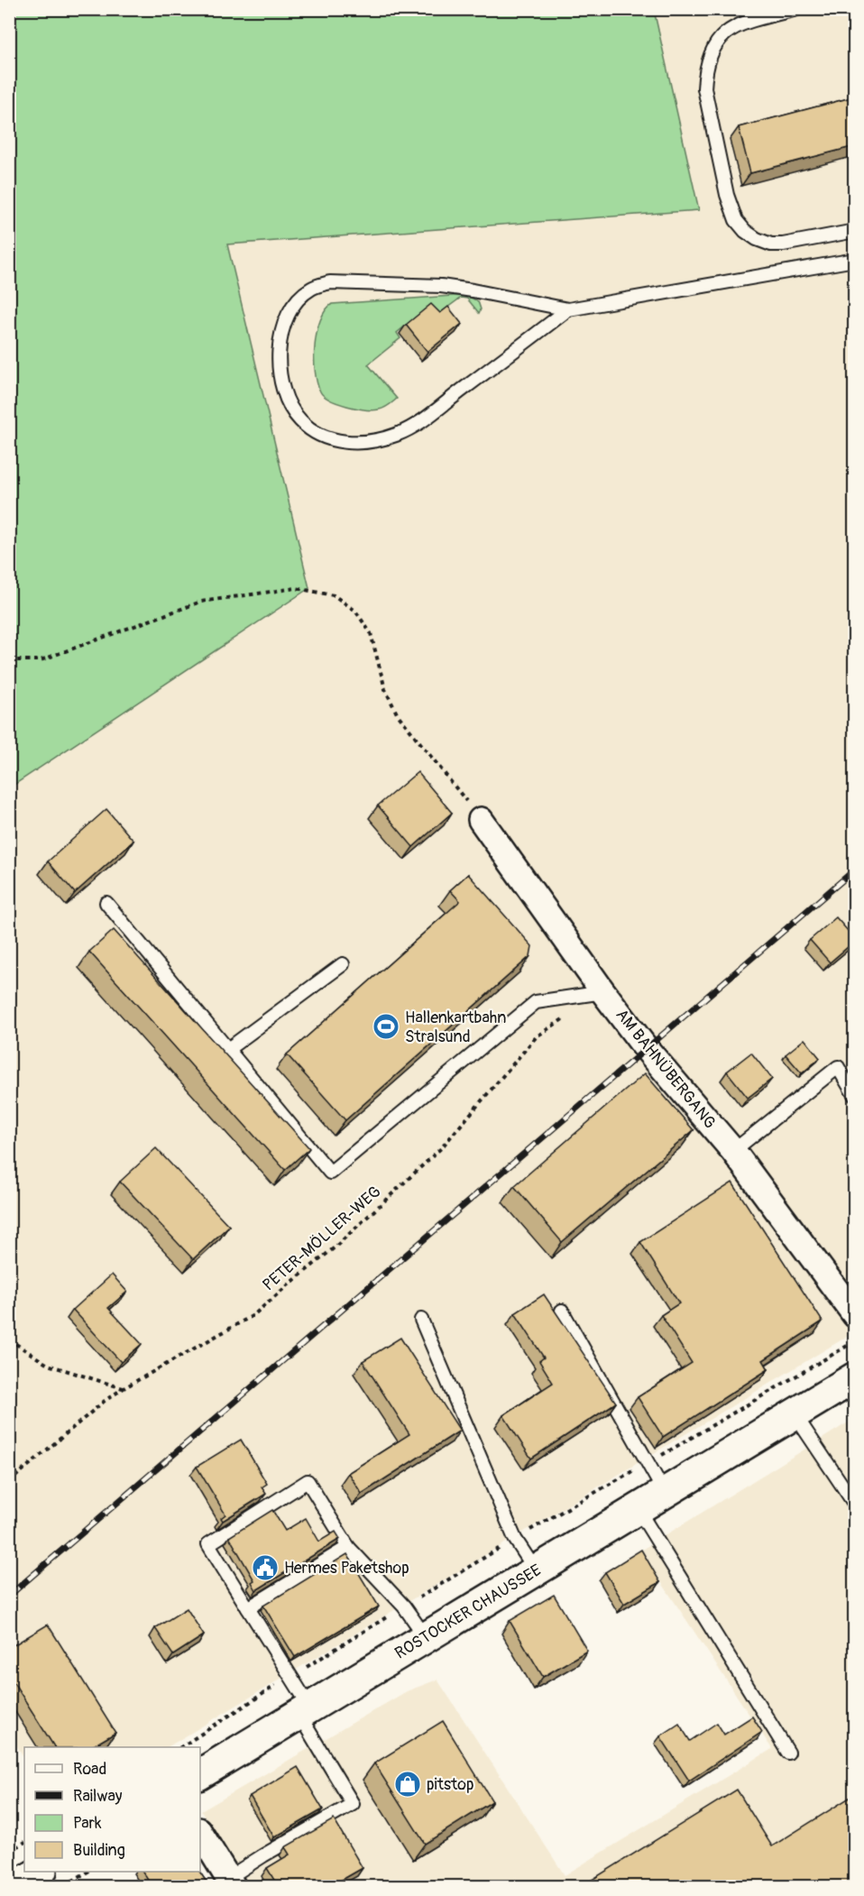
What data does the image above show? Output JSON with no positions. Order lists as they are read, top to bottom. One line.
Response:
{"streets":{"main road":["ROSTOCKER CHAUSSEE"],"street":["AM BAHNÜBERGANG"],"path":["PETER-MÖLLER-WEG"]},"places":{"sports":["Hallenkartbahn Stralsund"],"public building":["Hermes Paketshop"],"shop":["pitstop"]},"legend":["Road","Railway","Park","Building"]}
